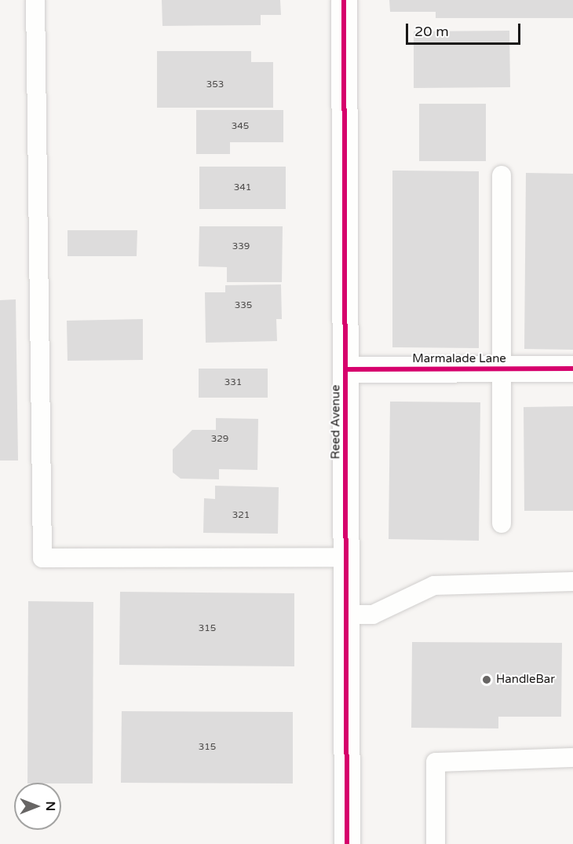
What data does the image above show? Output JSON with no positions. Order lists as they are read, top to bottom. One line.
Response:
{"streets":{"street":["Marmalade Lane","Reed Avenue"]},"crossings":[["Marmalade Lane","Reed Avenue"]],"places":["HandleBar"],"house_numbers":["353","345","341","339","335","331","329","321","315","315"],"scale_bar":"20 m","north":"right"}
